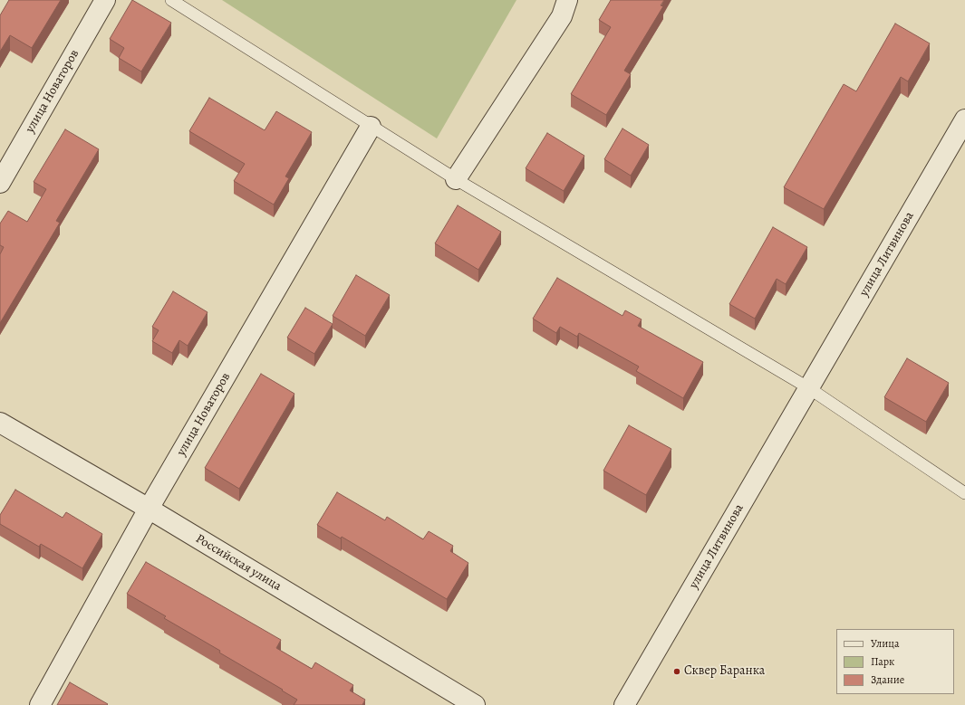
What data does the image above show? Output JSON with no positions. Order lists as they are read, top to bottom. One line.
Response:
{"streets":{"street":["улица Новаторов","улица Литвинова","Российская улица"]},"crossings":[["улица Новаторов","Российская улица"]],"places":["Сквер Баранка"],"legend":["Улица","Парк","Здание"]}
